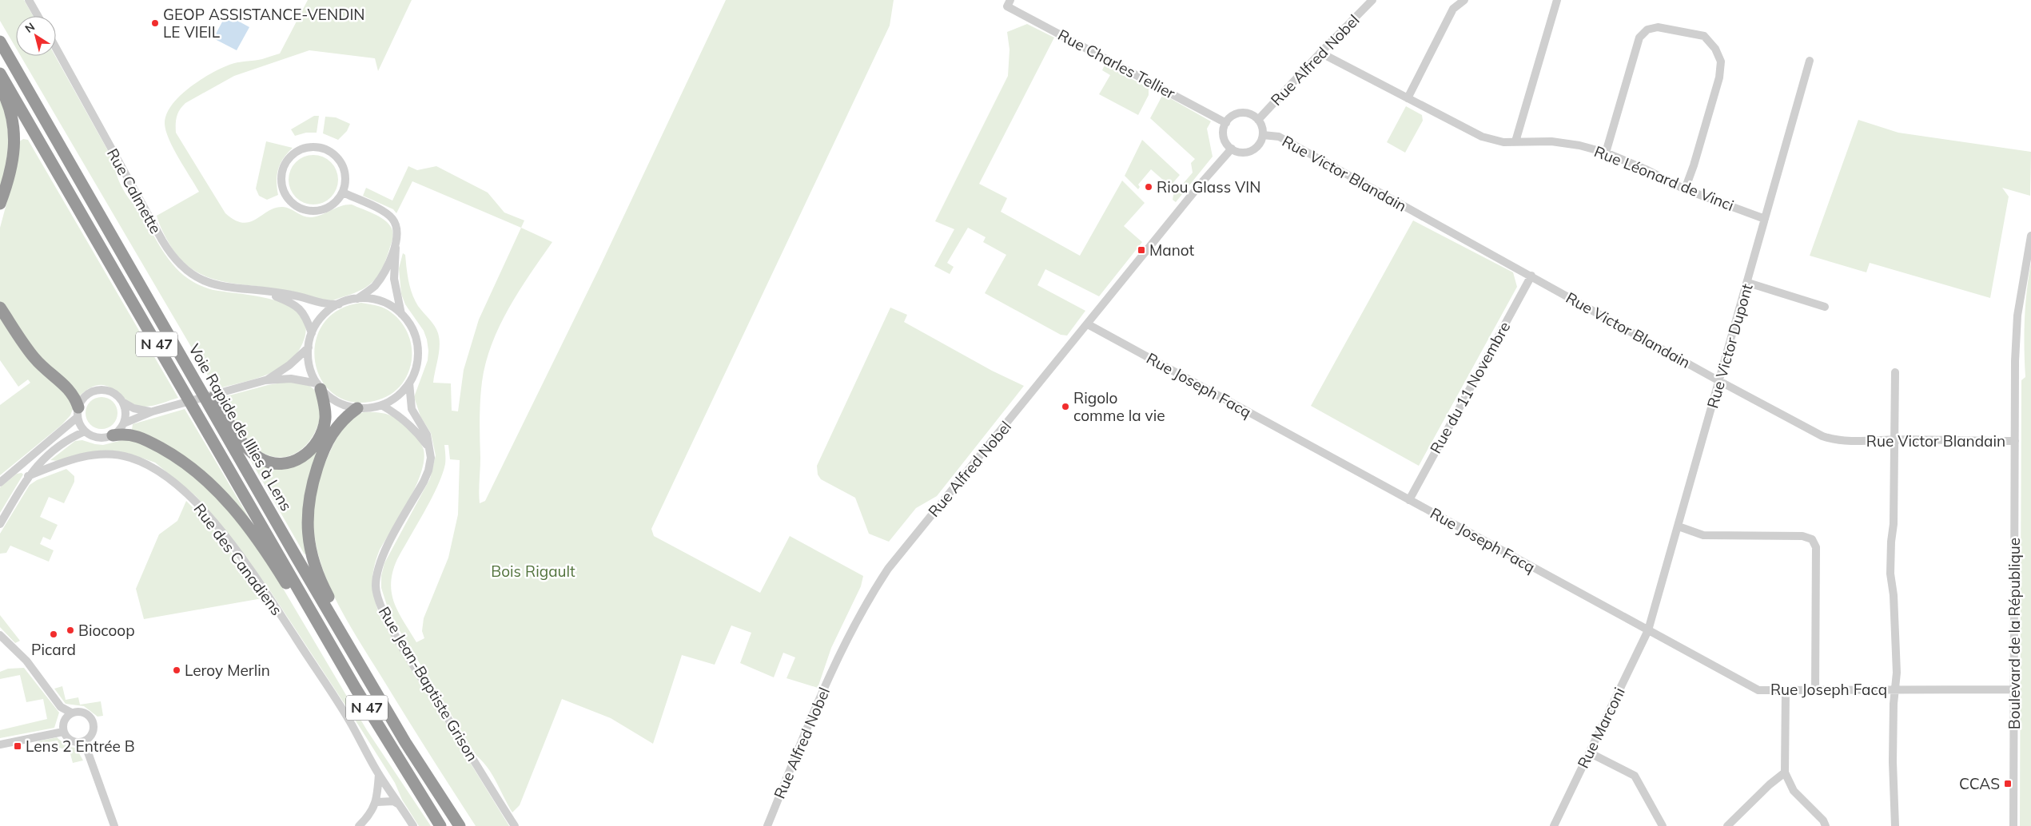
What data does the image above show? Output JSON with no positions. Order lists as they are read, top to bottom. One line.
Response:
{"streets":{"highway":["N 47","Voie Rapide de Illies à Lens"],"street":["Rue Alfred Nobel","Rue Charles Tellier","Rue Victor Blandain","Rue Léonard de Vinci","Rue Calmette","Rue Victor Dupont","Rue Joseph Facq","Rue du 11 Novembre","Rue des Canadiens","Boulevard de la République","Rue Jean-Baptiste Grison","Rue Marconi"]},"crossings":[["Rue Alfred Nobel","Rue Charles Tellier"],["Rue Alfred Nobel","Rue Victor Blandain"],["Rue Alfred Nobel","Rue Léonard de Vinci"],["Rue Alfred Nobel","Rue Joseph Facq"],["Rue Charles Tellier","Rue Victor Blandain"],["Rue Victor Blandain","Rue Victor Dupont"],["Rue Victor Blandain","Rue du 11 Novembre"],["Rue Victor Blandain","Boulevard de la République"],["Rue Léonard de Vinci","Rue Victor Dupont"],["Rue Calmette","Rue Jean-Baptiste Grison"],["Rue Victor Dupont","Rue Joseph Facq"],["Rue Victor Dupont","Rue Marconi"],["Rue Joseph Facq","Rue du 11 Novembre"],["Rue Joseph Facq","Boulevard de la République"],["Rue Joseph Facq","Rue Marconi"]],"parks":["Bois Rigault"],"places":{"other":["GEOP ASSISTANCE-VENDIN LE VIEIL","Riou Glass VIN","Rigolo comme la vie","Biocoop","Picard","Leroy Merlin"],"transit":["Manot","Lens 2 Entrée B","CCAS"]},"north":"top left"}
